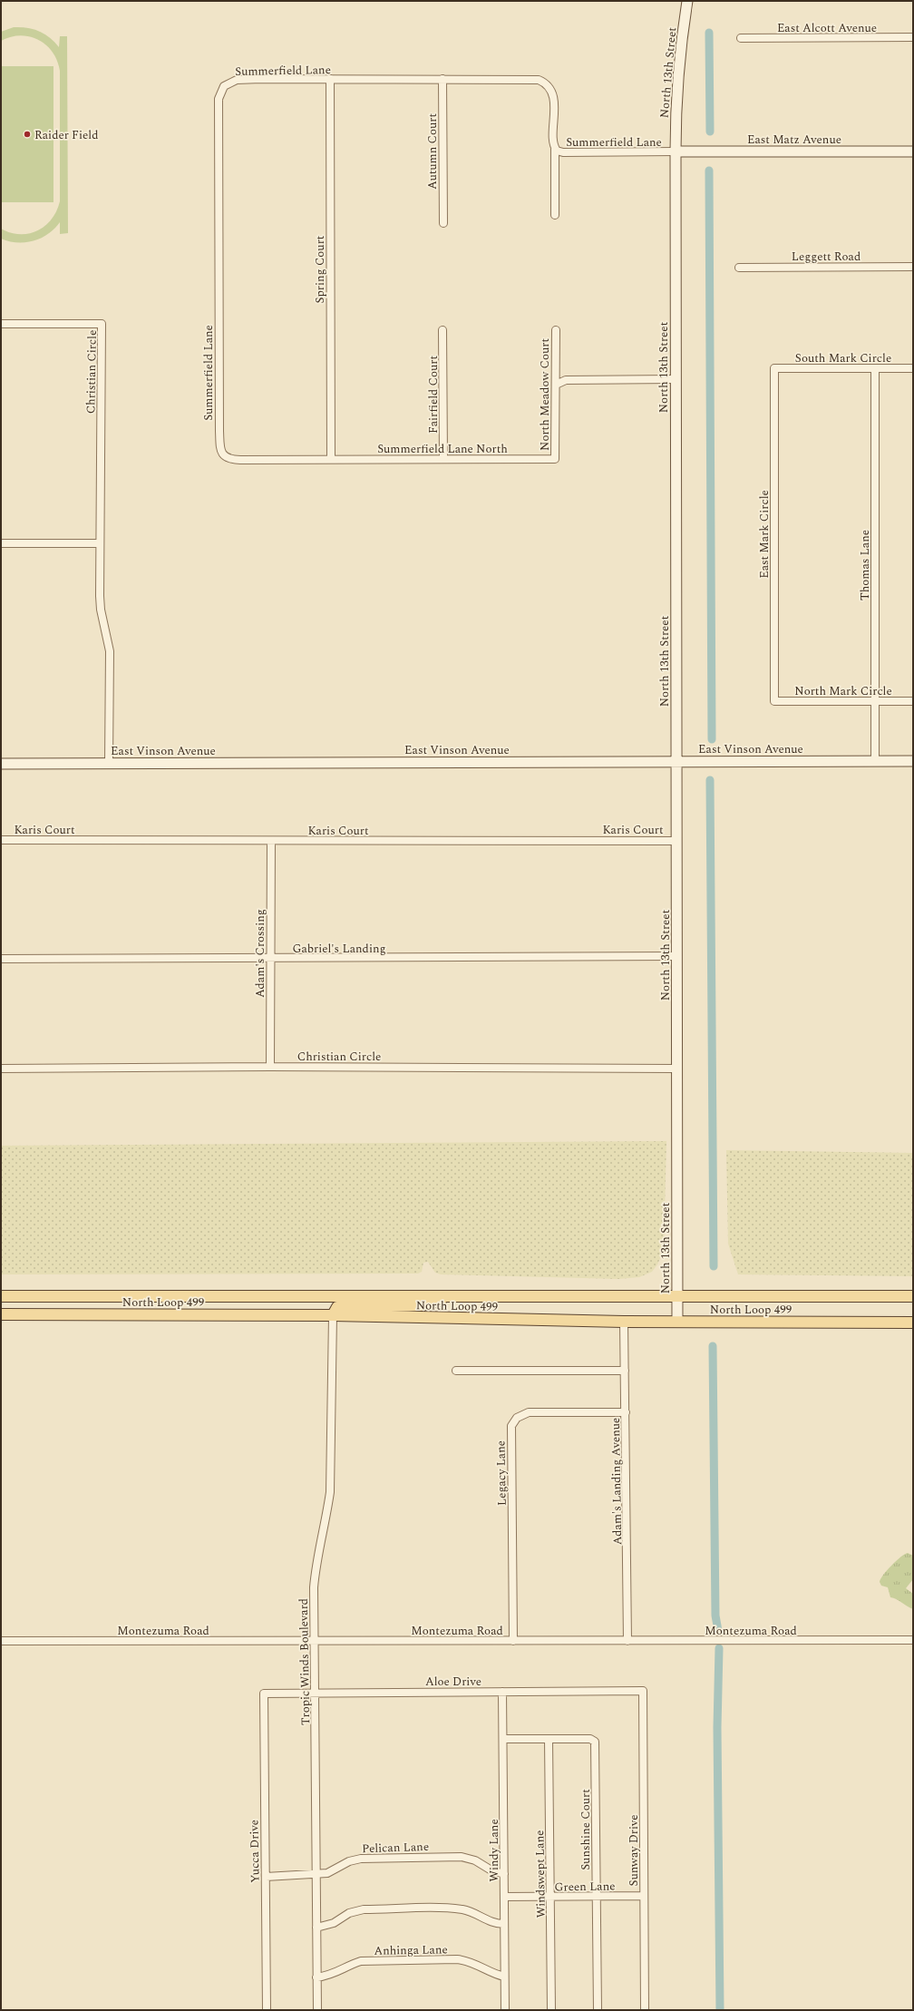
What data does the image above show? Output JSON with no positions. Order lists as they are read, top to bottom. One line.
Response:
{"streets":{"main road":["North Loop 499"],"street":["East Alcott Avenue","Summerfield Lane","North 13th Street","East Matz Avenue","Autumn Court","Leggett Road","Spring Court","South Mark Circle","Christian Circle","Fairfield Court","North Meadow Court","Summerfield Lane North","East Mark Circle","Thomas Lane","North Mark Circle","East Vinson Avenue","Karis Court","Gabriel's Landing","Adam's Crossing","Legacy Lane","Adam's Landing Avenue","Montezuma Road","Tropic Winds Boulevard","Aloe Drive","Sunshine Court","Pelican Lane","Windy Lane","Sunway Drive","Yucca Drive","Windswept Lane","Green Lane","Anhinga Lane"]},"crossings":[["Summerfield Lane","North 13th Street"],["Summerfield Lane","East Matz Avenue"],["Summerfield Lane","Autumn Court"],["Summerfield Lane","Spring Court"],["Summerfield Lane","Summerfield Lane North"],["North 13th Street","East Matz Avenue"],["North 13th Street","Christian Circle"],["North 13th Street","East Vinson Avenue"],["North 13th Street","Karis Court"],["North 13th Street","Gabriel's Landing"],["North 13th Street","North Loop 499"],["Spring Court","Summerfield Lane North"],["South Mark Circle","East Mark Circle"],["South Mark Circle","Thomas Lane"],["Christian Circle","Adam's Crossing"],["Fairfield Court","Summerfield Lane North"],["North Meadow Court","Summerfield Lane North"],["East Mark Circle","North Mark Circle"],["Thomas Lane","North Mark Circle"],["Thomas Lane","East Vinson Avenue"],["Karis Court","Adam's Crossing"],["Gabriel's Landing","Adam's Crossing"],["North Loop 499","Adam's Landing Avenue"],["North Loop 499","Tropic Winds Boulevard"],["Legacy Lane","Adam's Landing Avenue"],["Legacy Lane","Montezuma Road"],["Adam's Landing Avenue","Montezuma Road"],["Montezuma Road","Tropic Winds Boulevard"],["Tropic Winds Boulevard","Aloe Drive"],["Tropic Winds Boulevard","Pelican Lane"],["Tropic Winds Boulevard","Anhinga Lane"],["Aloe Drive","Windy Lane"],["Aloe Drive","Sunway Drive"],["Aloe Drive","Yucca Drive"],["Sunshine Court","Windy Lane"],["Sunshine Court","Windswept Lane"],["Sunshine Court","Green Lane"],["Pelican Lane","Windy Lane"],["Pelican Lane","Yucca Drive"],["Windy Lane","Green Lane"],["Windy Lane","Anhinga Lane"],["Sunway Drive","Green Lane"],["Windswept Lane","Green Lane"]],"places":["Raider Field"]}
